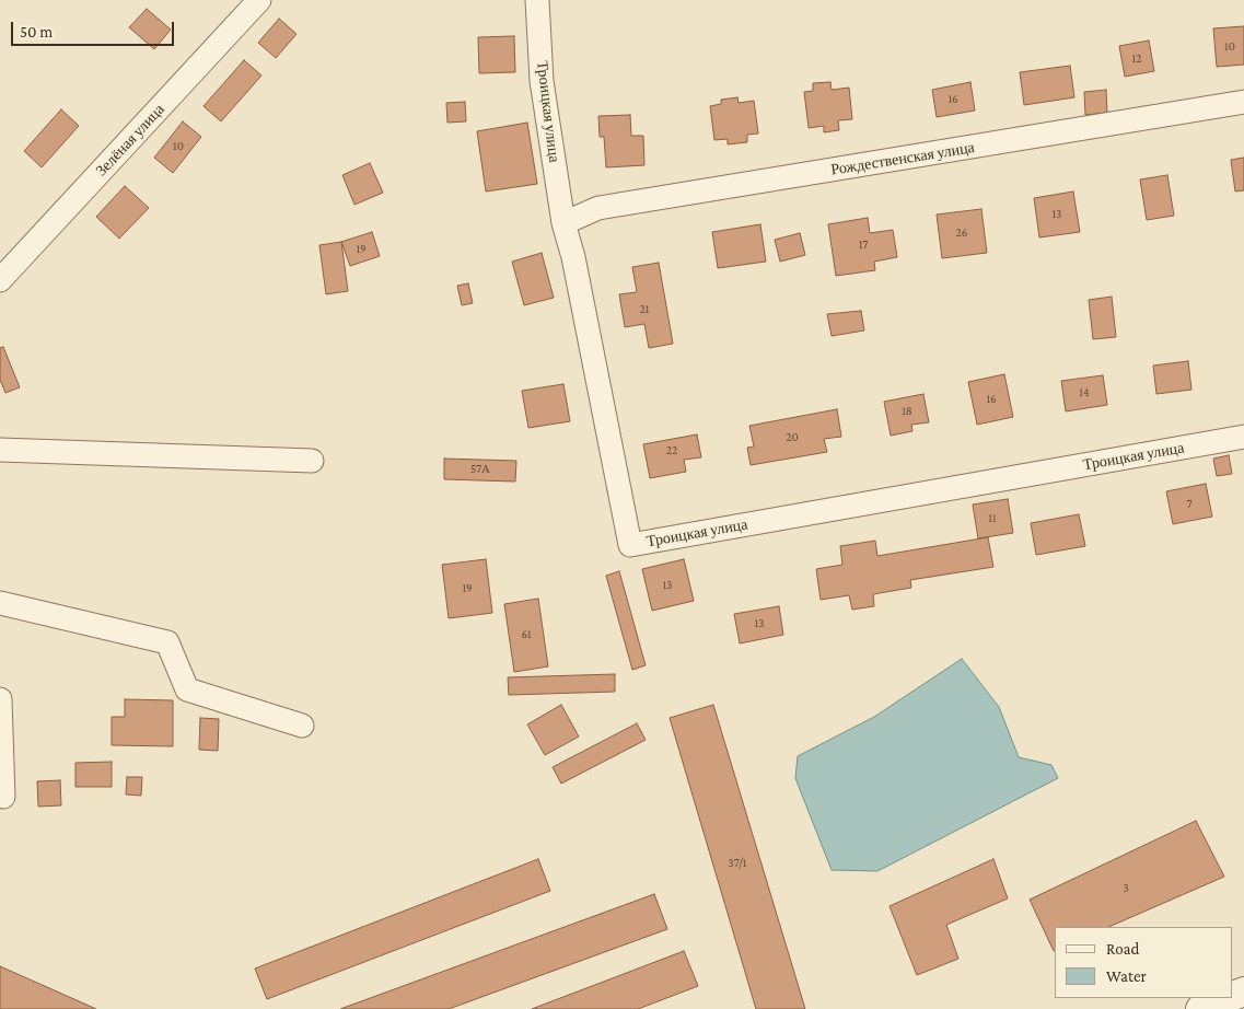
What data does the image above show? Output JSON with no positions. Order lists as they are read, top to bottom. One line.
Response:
{"streets":{"street":["Троицкая улица","Зелёная улица","Рождественская улица"]},"crossings":[["Троицкая улица","Рождественская улица"]],"house_numbers":["10","12","16","10","13","26","17","19","21","14","16","18","20","22","57А","7","11","13","19","13","61","37/1","3"],"legend":["Road","Water"],"scale_bar":"50 m"}
